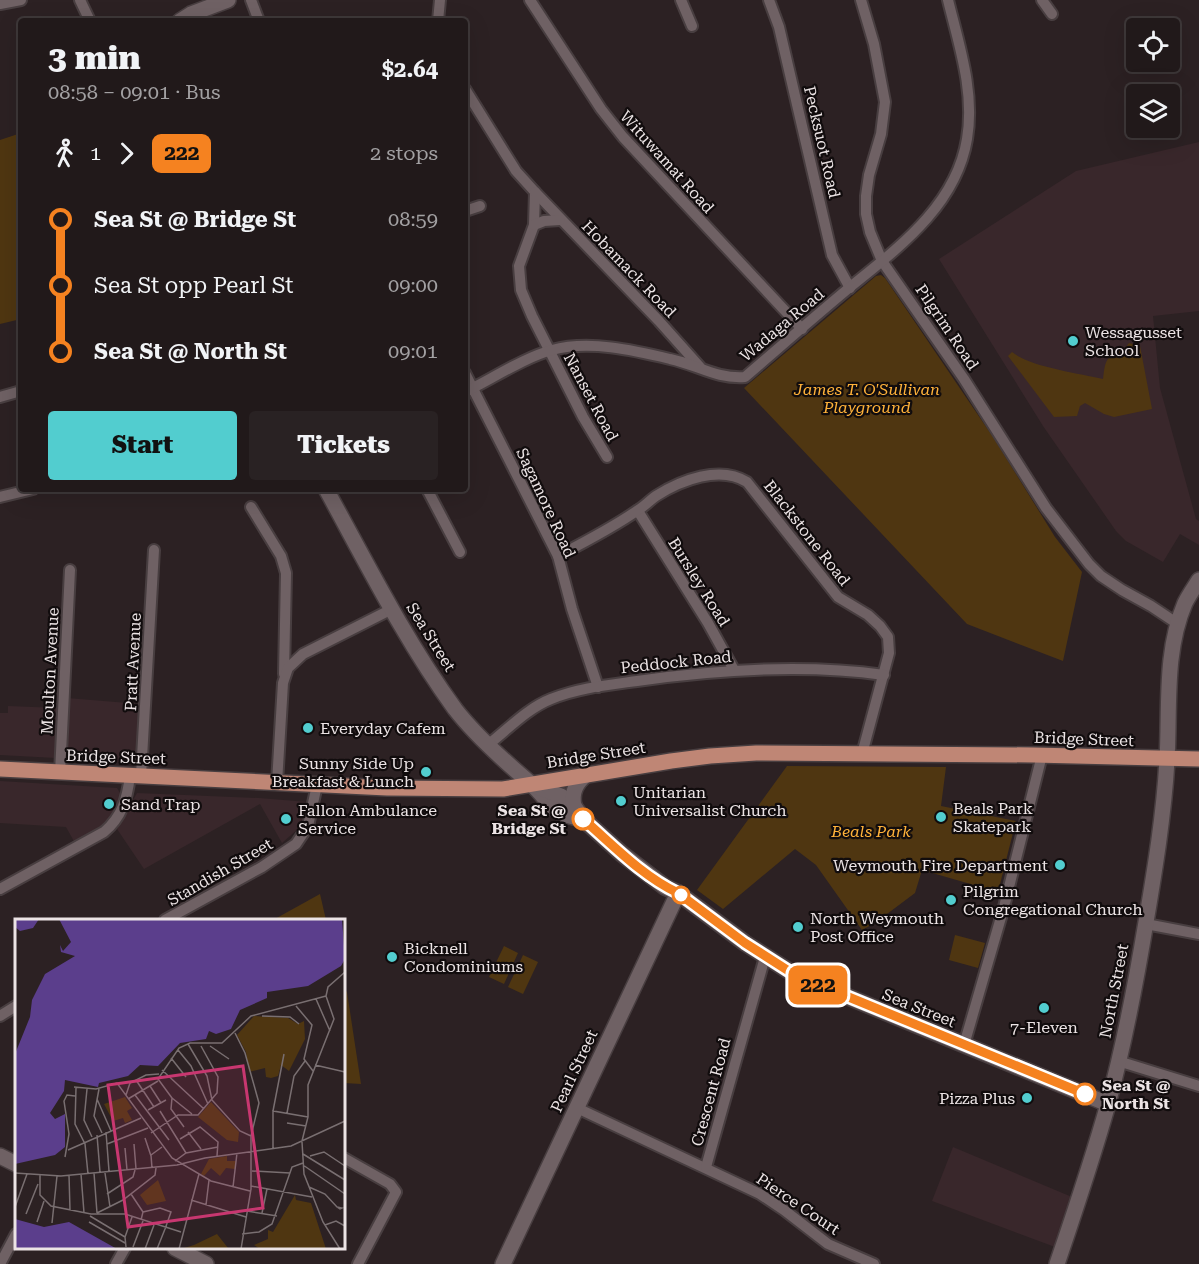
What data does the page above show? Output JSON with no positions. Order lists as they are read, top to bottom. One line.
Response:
{"streets":{"main road":["Bridge Street"],"street":["Pecksuot Road","Wituwamat Road","Hobamack Road","Wadaga Road","Pilgrim Road","Nanset Road","Sagamore Road","Blackstone Road","Bursley Road","Sea Street","Pratt Avenue","Peddock Road","Moulton Avenue","Standish Street","North Street","Pearl Street","Crescent Road","Pierce Court"]},"crossings":[["Pecksuot Road","Wadaga Road"],["Wituwamat Road","Wadaga Road"],["Hobamack Road","Wadaga Road"],["Hobamack Road","Nanset Road"],["Wadaga Road","Pilgrim Road"],["Wadaga Road","Nanset Road"],["Wadaga Road","Sagamore Road"],["Pilgrim Road","North Street"],["Sagamore Road","Blackstone Road"],["Sagamore Road","Peddock Road"],["Blackstone Road","Bursley Road"],["Blackstone Road","Peddock Road"],["Blackstone Road","Bridge Street"],["Bursley Road","Peddock Road"],["Sea Street","Peddock Road"],["Sea Street","Bridge Street"],["Sea Street","North Street"],["Sea Street","Pearl Street"],["Sea Street","Crescent Road"],["Pratt Avenue","Bridge Street"],["Moulton Avenue","Bridge Street"],["Bridge Street","Standish Street"],["Bridge Street","North Street"],["Pearl Street","Crescent Road"],["Crescent Road","Pierce Court"]],"parks":["James T. O'Sullivan Playground","Beals Park"],"places":["Wessagusset School","Everyday Cafem","Sunny Side Up Breakfast & Lunch","Unitarian Universalist Church","Sand Trap","Beals Park Skatepark","Fallon Ambulance Service","Sea St @ Bridge St","Weymouth Fire Department","Pilgrim Congregational Church","North Weymouth Post Office","Bicknell Condominiums","7-Eleven","Sea St @ North St","Pizza Plus"],"lines":["bus line 222"],"page":{"on_map":"222","heading":["3 min","08:58 – 09:01 · Bus","$2.64"],"legs":["1","222","2 stops"],"list":[{"name":"Sea St @ Bridge St","value":"08:59"},{"name":"Sea St opp Pearl St","value":"09:00"},{"name":"Sea St @ North St","value":"09:01"}],"buttons":["Start","Tickets"]}}
